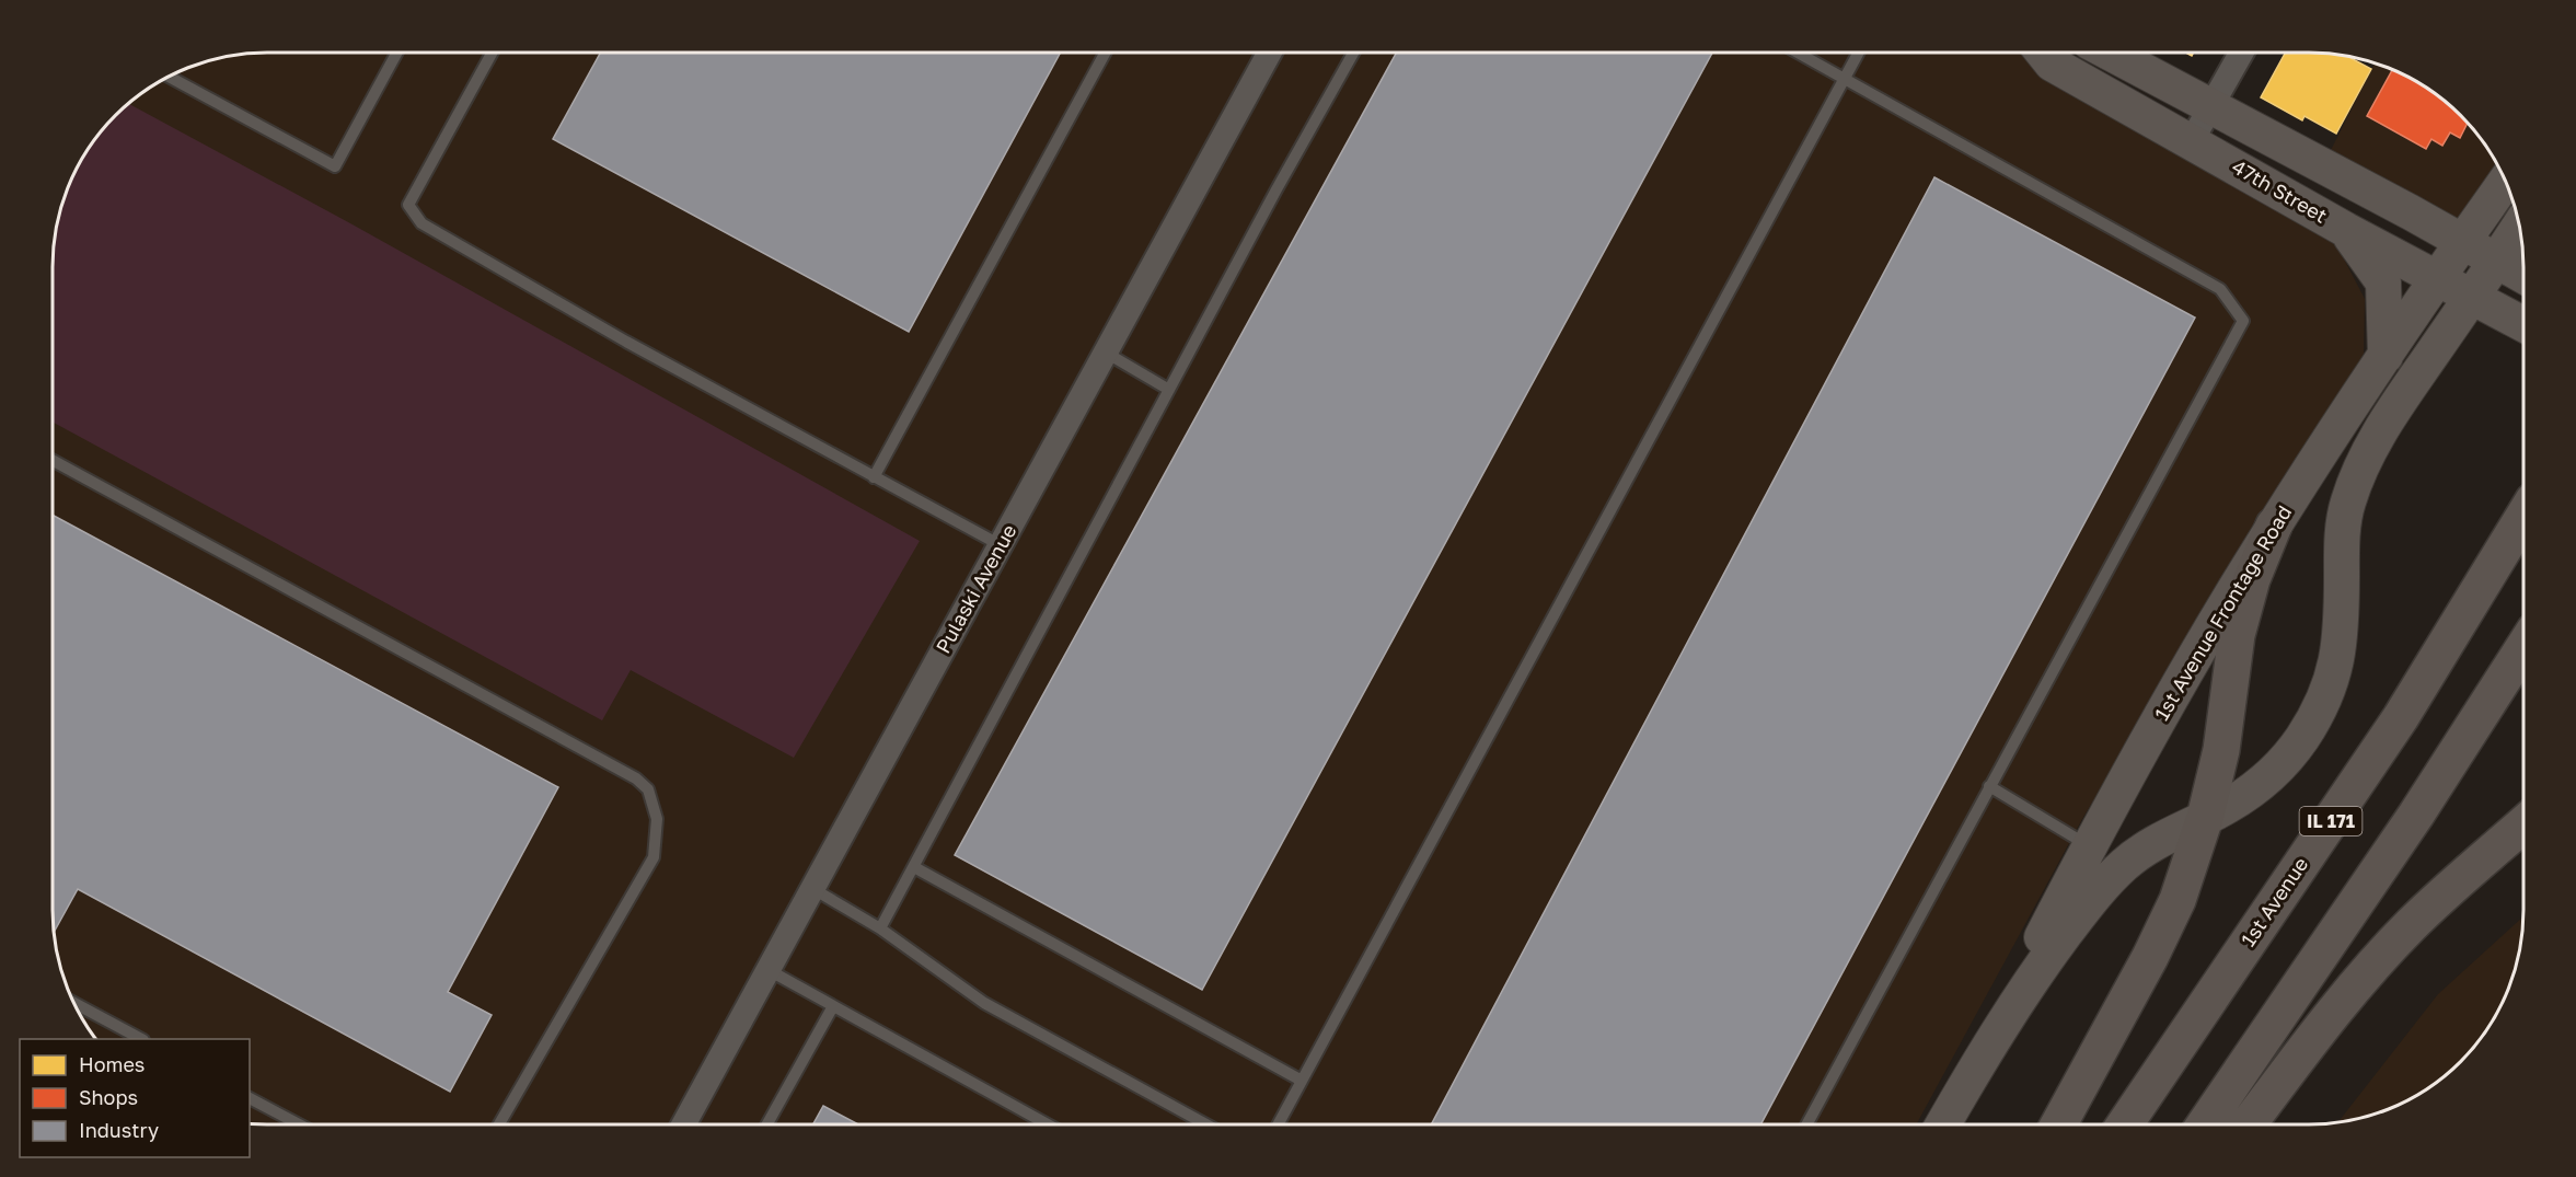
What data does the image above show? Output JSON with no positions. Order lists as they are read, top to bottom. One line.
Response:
{"streets":{"main road":["IL 171","1st Avenue"],"street":["47th Street","Pulaski Avenue","1st Avenue Frontage Road"]},"crossings":[["47th Street","1st Avenue Frontage Road"]],"legend":["Homes","Shops","Industry"]}
